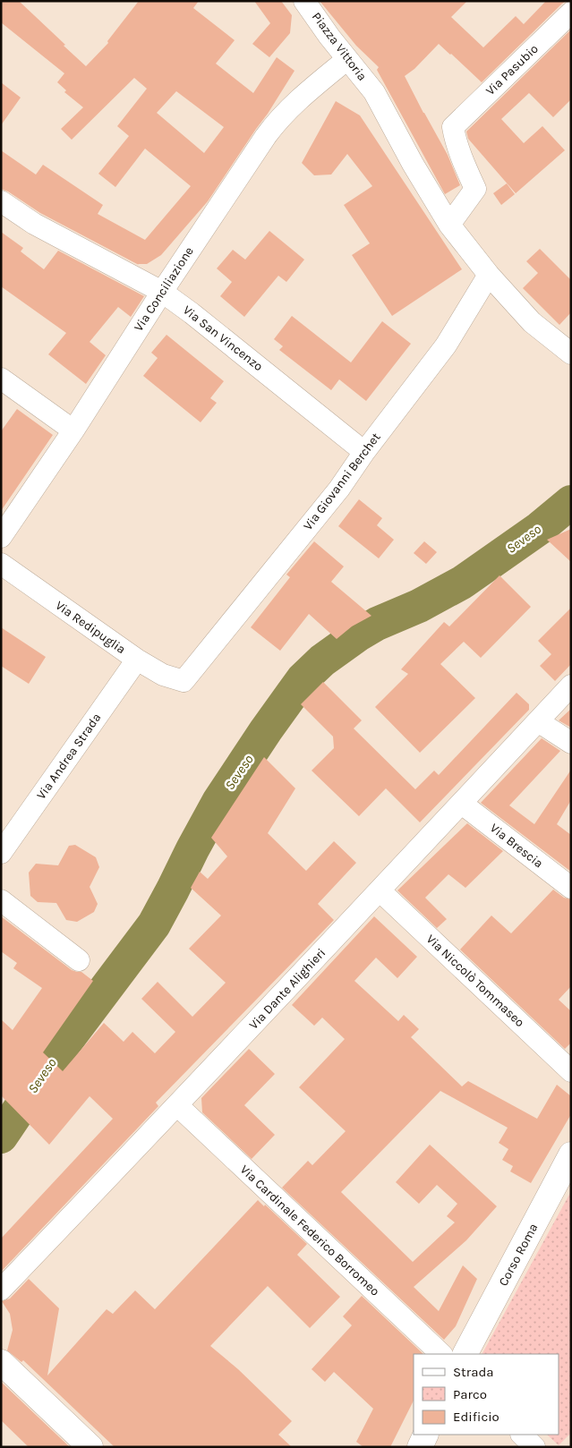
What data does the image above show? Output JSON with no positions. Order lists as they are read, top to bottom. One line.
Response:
{"streets":{"street":["Piazza Vittoria","Via Pasubio","Via Conciliazione","Via San Vincenzo","Via Giovanni Berchet","Via Redipuglia","Via Andrea Strada","Via Brescia","Via Niccolò Tommaseo","Via Dante Alighieri","Via Cardinale Federico Borromeo","Corso Roma"]},"crossings":[["Piazza Vittoria","Via Pasubio"],["Piazza Vittoria","Via Conciliazione"],["Piazza Vittoria","Via Giovanni Berchet"],["Via Conciliazione","Via San Vincenzo"],["Via San Vincenzo","Via Giovanni Berchet"],["Via Giovanni Berchet","Via Redipuglia"],["Via Redipuglia","Via Andrea Strada"],["Via Brescia","Via Dante Alighieri"],["Via Niccolò Tommaseo","Via Dante Alighieri"],["Via Dante Alighieri","Via Cardinale Federico Borromeo"]],"water":["Seveso"],"legend":["Strada","Parco","Edificio"]}
